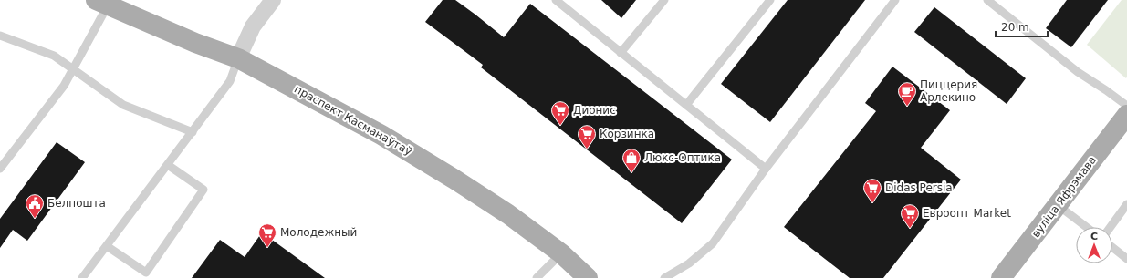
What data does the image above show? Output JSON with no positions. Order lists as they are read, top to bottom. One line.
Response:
{"streets":{"main road":["праспект Касманаўтаў","вуліца Яфрэмава"]},"places":{"cafe":["Пиццерия Арлекино"],"supermarket":["Дионис","Корзинка","Didas Persia","Евроопт Market","Молодежный"],"shop":["Люкс-Оптика"],"public building":["Белпошта"]},"scale_bar":"20 m","north":"top"}
